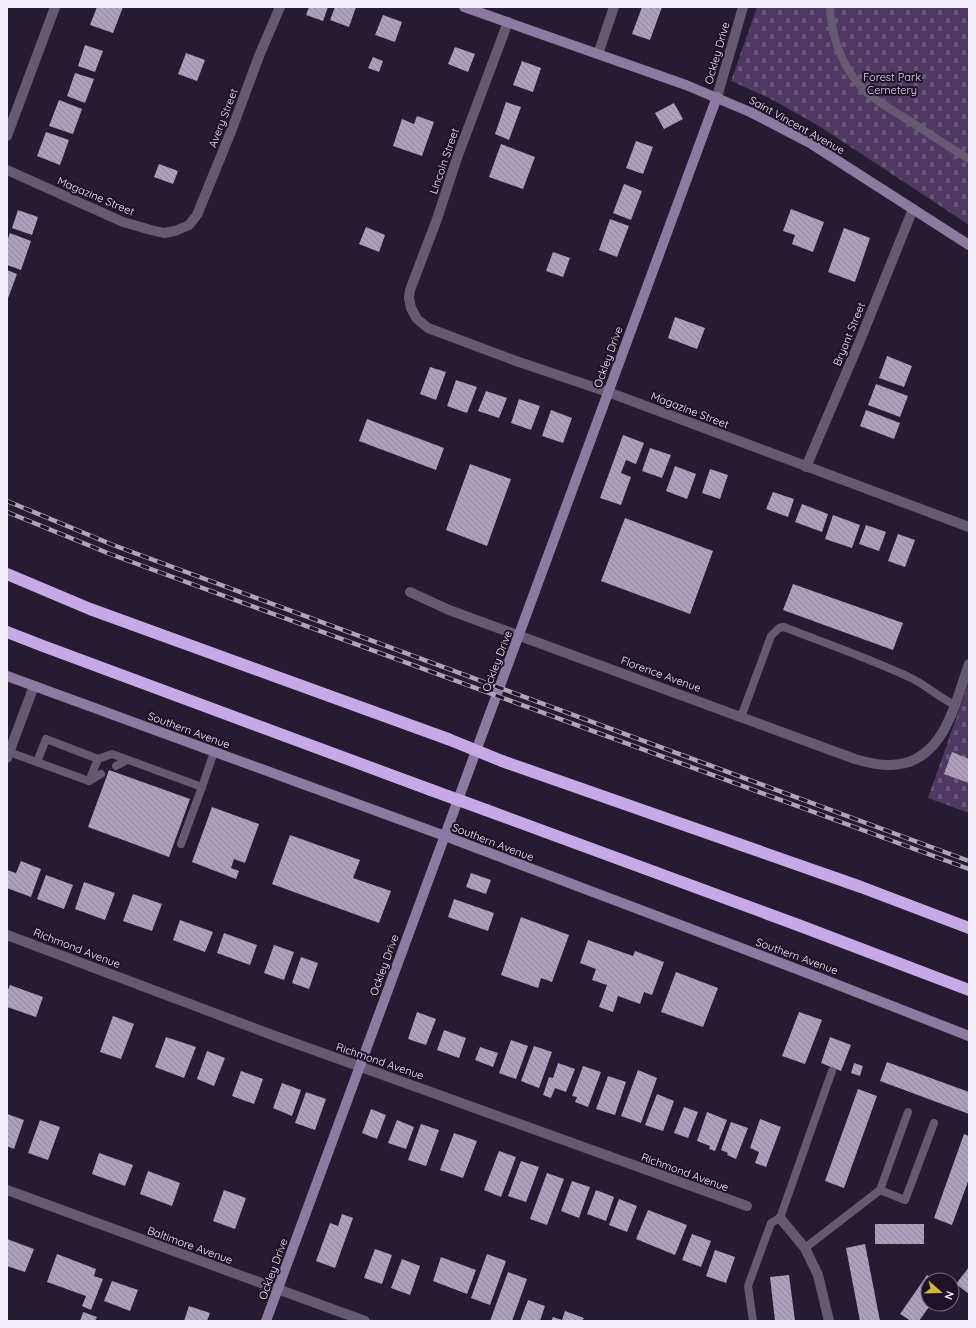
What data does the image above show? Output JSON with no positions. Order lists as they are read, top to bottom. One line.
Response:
{"streets":{"street":["Ockley Drive","Avery Street","Saint Vincent Avenue","Lincoln Street","Magazine Street","Bryant Street","Florence Avenue","Southern Avenue","Richmond Avenue","Baltimore Avenue"]},"crossings":[["Ockley Drive","Saint Vincent Avenue"],["Ockley Drive","Magazine Street"],["Ockley Drive","Florence Avenue"],["Ockley Drive","Southern Avenue"],["Ockley Drive","Richmond Avenue"],["Ockley Drive","Baltimore Avenue"],["Avery Street","Magazine Street"],["Saint Vincent Avenue","Lincoln Street"],["Saint Vincent Avenue","Bryant Street"],["Lincoln Street","Magazine Street"],["Magazine Street","Bryant Street"]],"parks":["Forest Park Cemetery"],"north":"right"}
